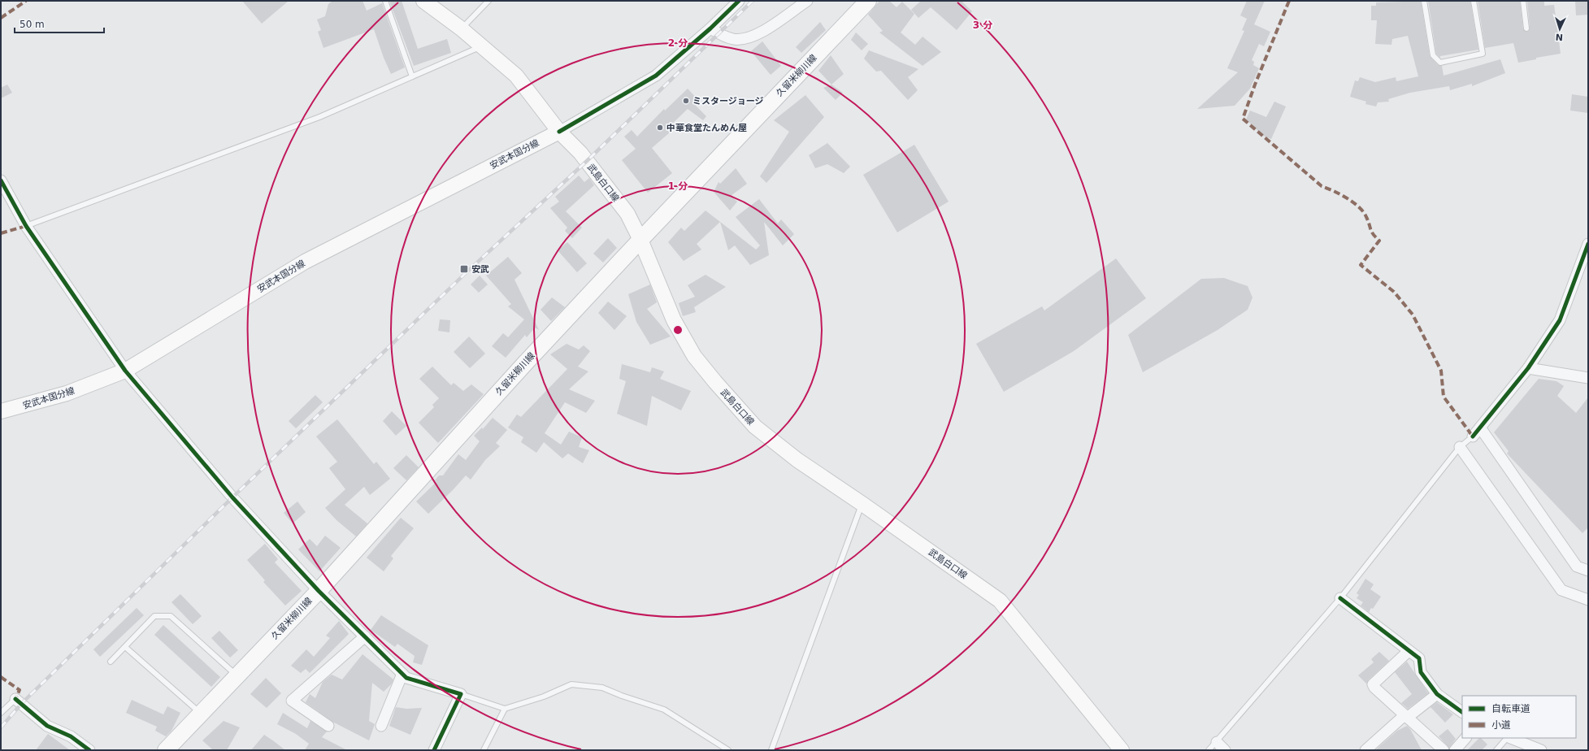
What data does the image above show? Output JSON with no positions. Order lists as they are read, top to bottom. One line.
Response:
{"streets":{"main road":["久留米柳川線","安武本国分線","武島白口線"]},"crossings":[["久留米柳川線","武島白口線"],["安武本国分線","武島白口線"]],"places":{"other":["ミスタージョージ","中華食堂たんめん屋"],"transit":["安武"]},"legend":["自転車道","小道"],"scale_bar":"50 m","north":"bottom","rings":["3 分","2 分","1 分"]}
